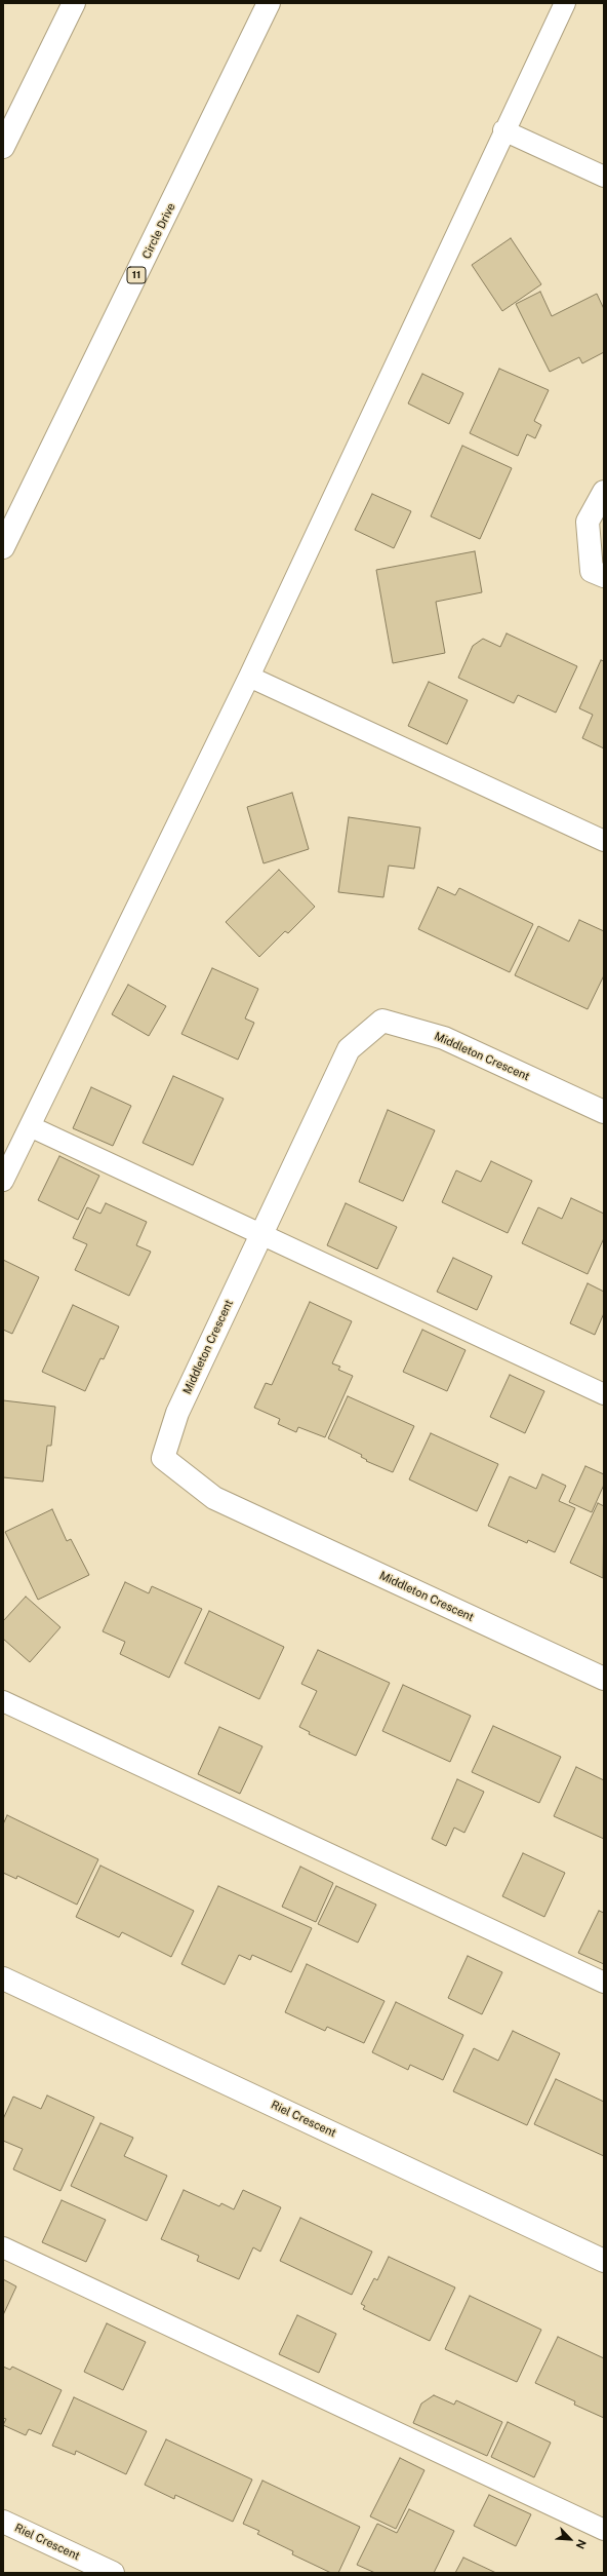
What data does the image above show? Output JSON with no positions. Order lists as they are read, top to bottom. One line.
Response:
{"streets":{"main road":["Circle Drive","11","Middleton Crescent","Riel Crescent"]},"north":"bottom right"}
